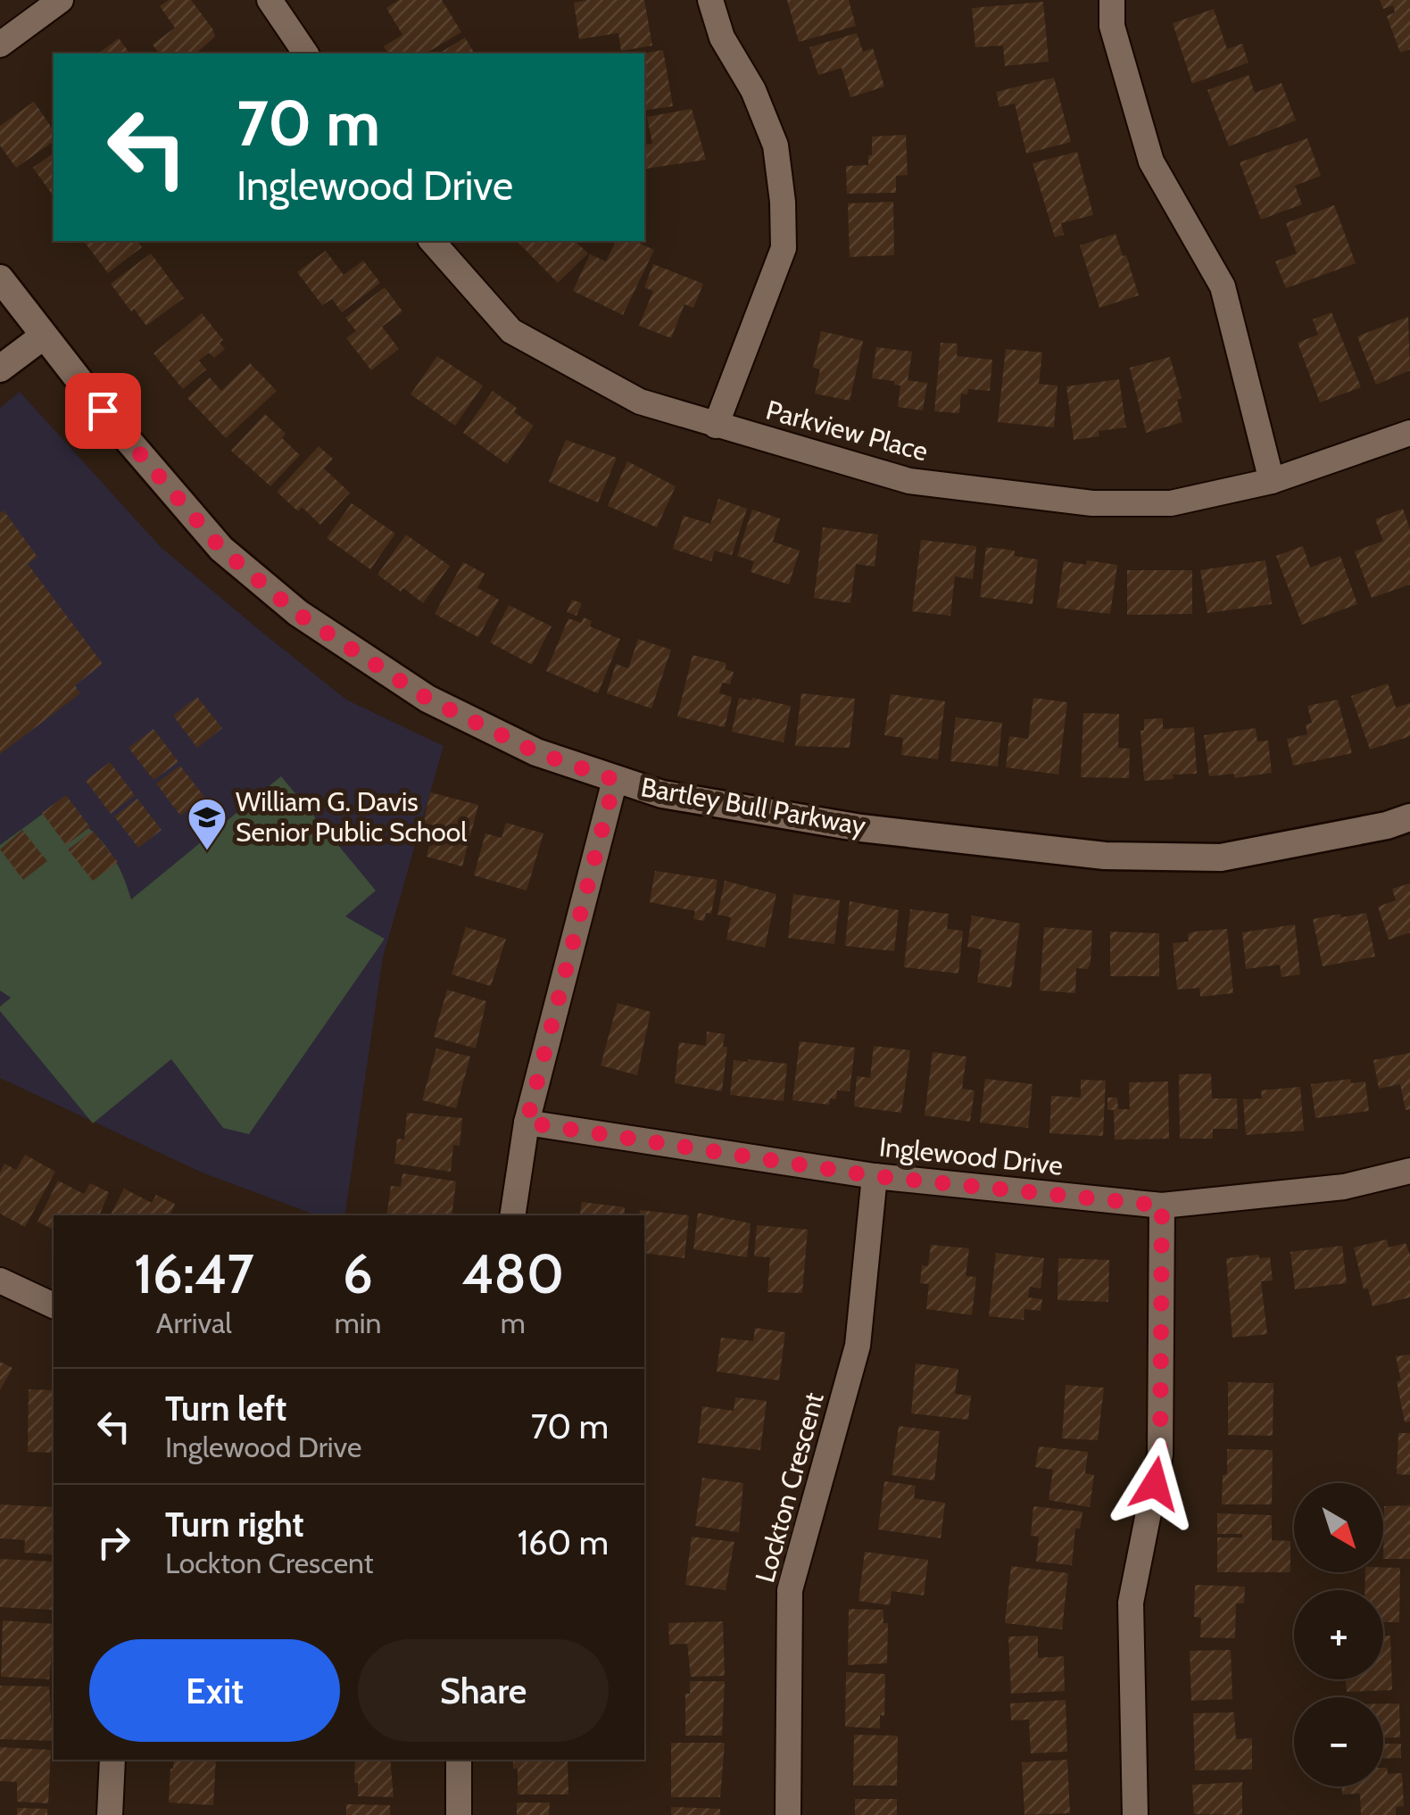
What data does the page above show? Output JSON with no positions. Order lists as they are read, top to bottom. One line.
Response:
{"streets":{"street":["Parkview Place","Bartley Bull Parkway","Inglewood Drive","Lockton Crescent"]},"crossings":[["Inglewood Drive","Lockton Crescent"]],"places":{"school or university":["William G. Davis Senior Public School"]},"north":"bottom right","page":{"turn":["70 m","Inglewood Drive"],"eta":["16:47","Arrival","6","min","480","m"],"list":[{"name":"Turn left","note":"Inglewood Drive","value":"70 m"},{"name":"Turn right","note":"Lockton Crescent","value":"160 m"}],"map_buttons":["+","−"],"buttons":["Exit","Share"]}}
